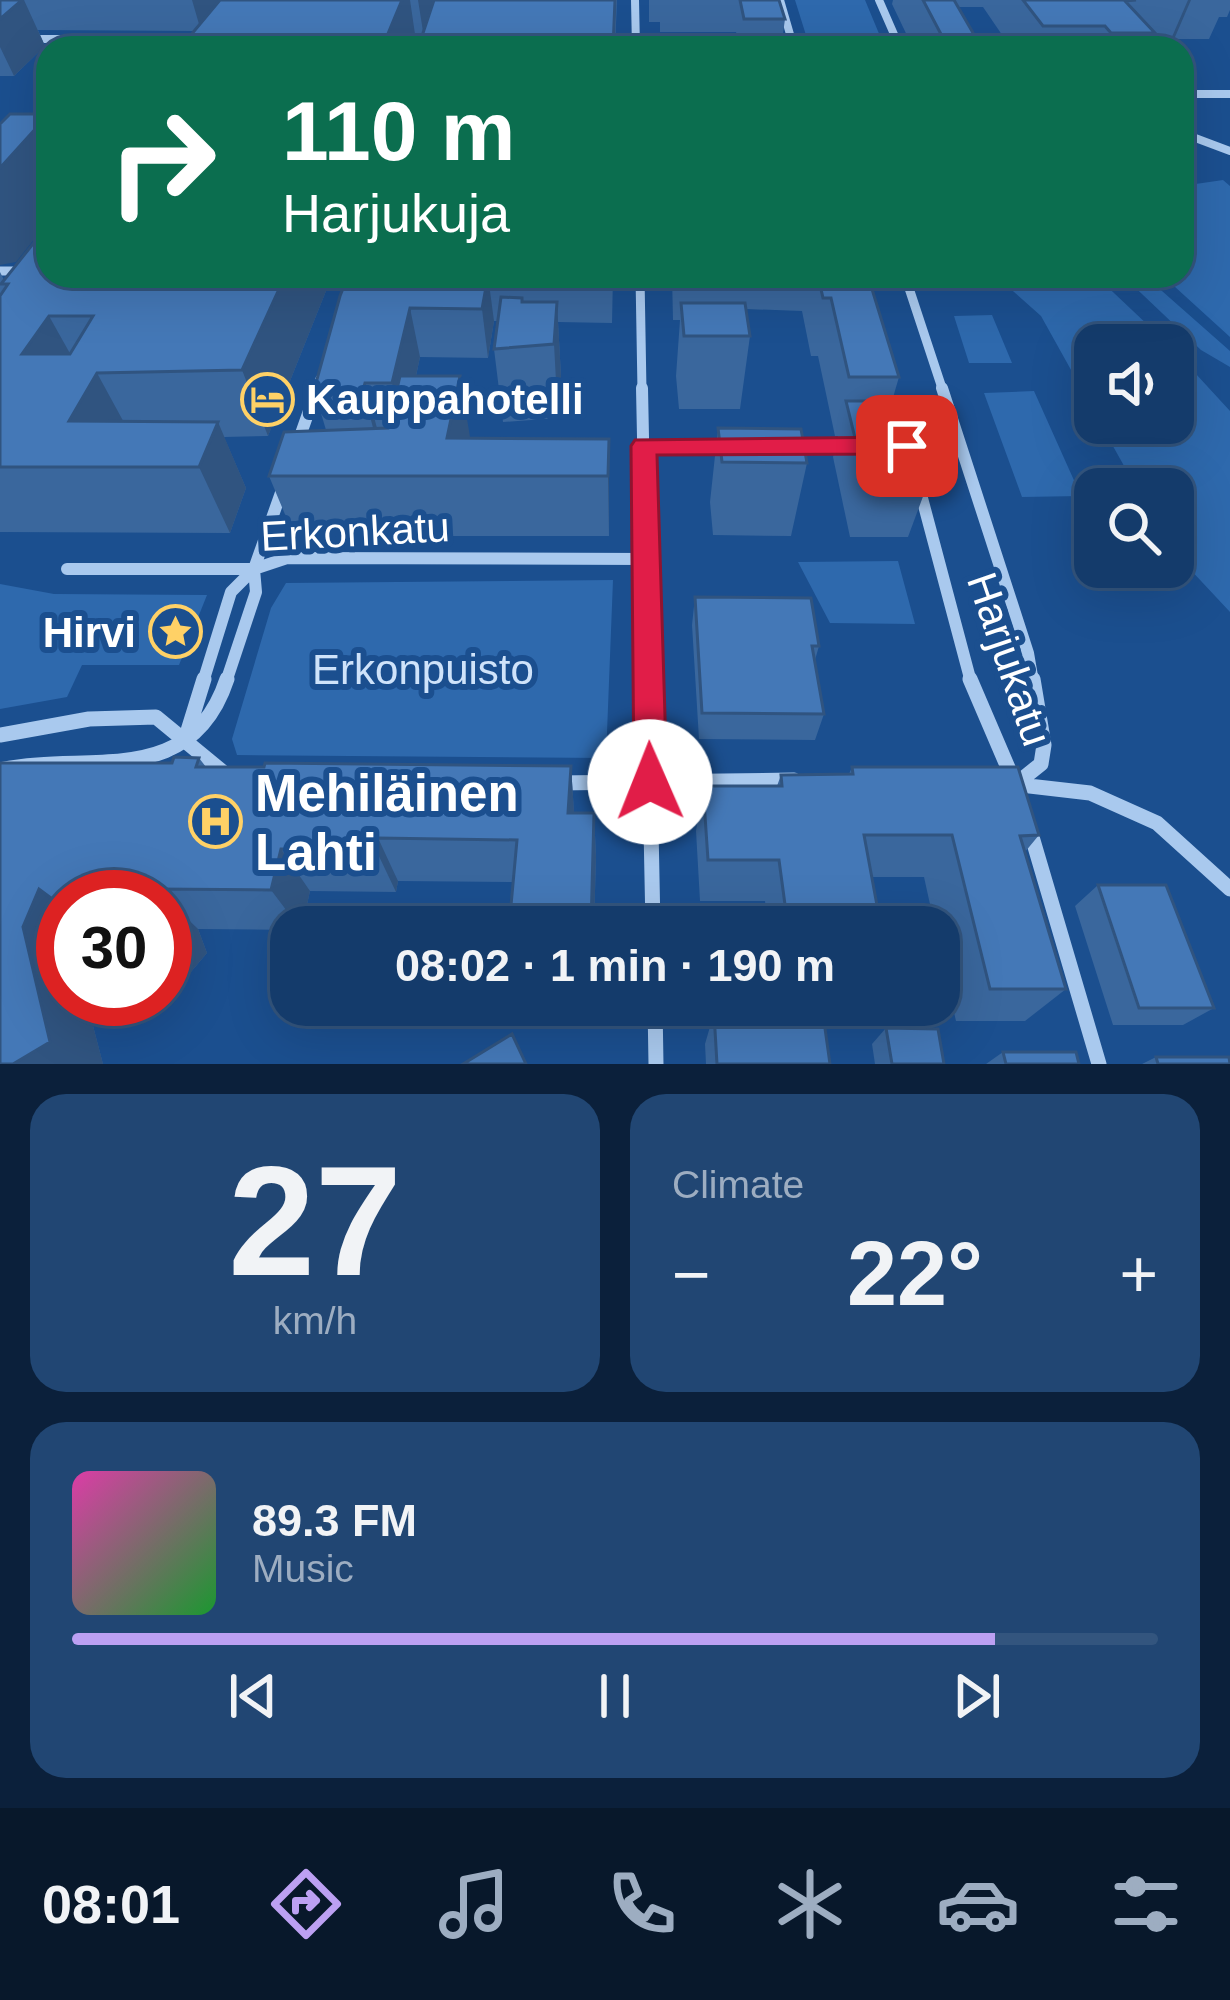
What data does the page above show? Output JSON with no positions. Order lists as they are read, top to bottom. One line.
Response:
{"streets":{"street":["Erkonkatu","Harjukatu"]},"parks":["Erkonpuisto"],"places":{"hotel":["Kauppahotelli"],"place":["Hirvi"],"hospital":["Mehiläinen Lahti"]},"page":{"turn":["110 m","Harjukuja"],"limit":"30","trip":"08:02 · 1 min · 190 m","tile":[["27","km/h"],"Climate"],"heat":["−","22°","+"],"song":["89.3 FM","Music"],"tabs":"08:01"}}
